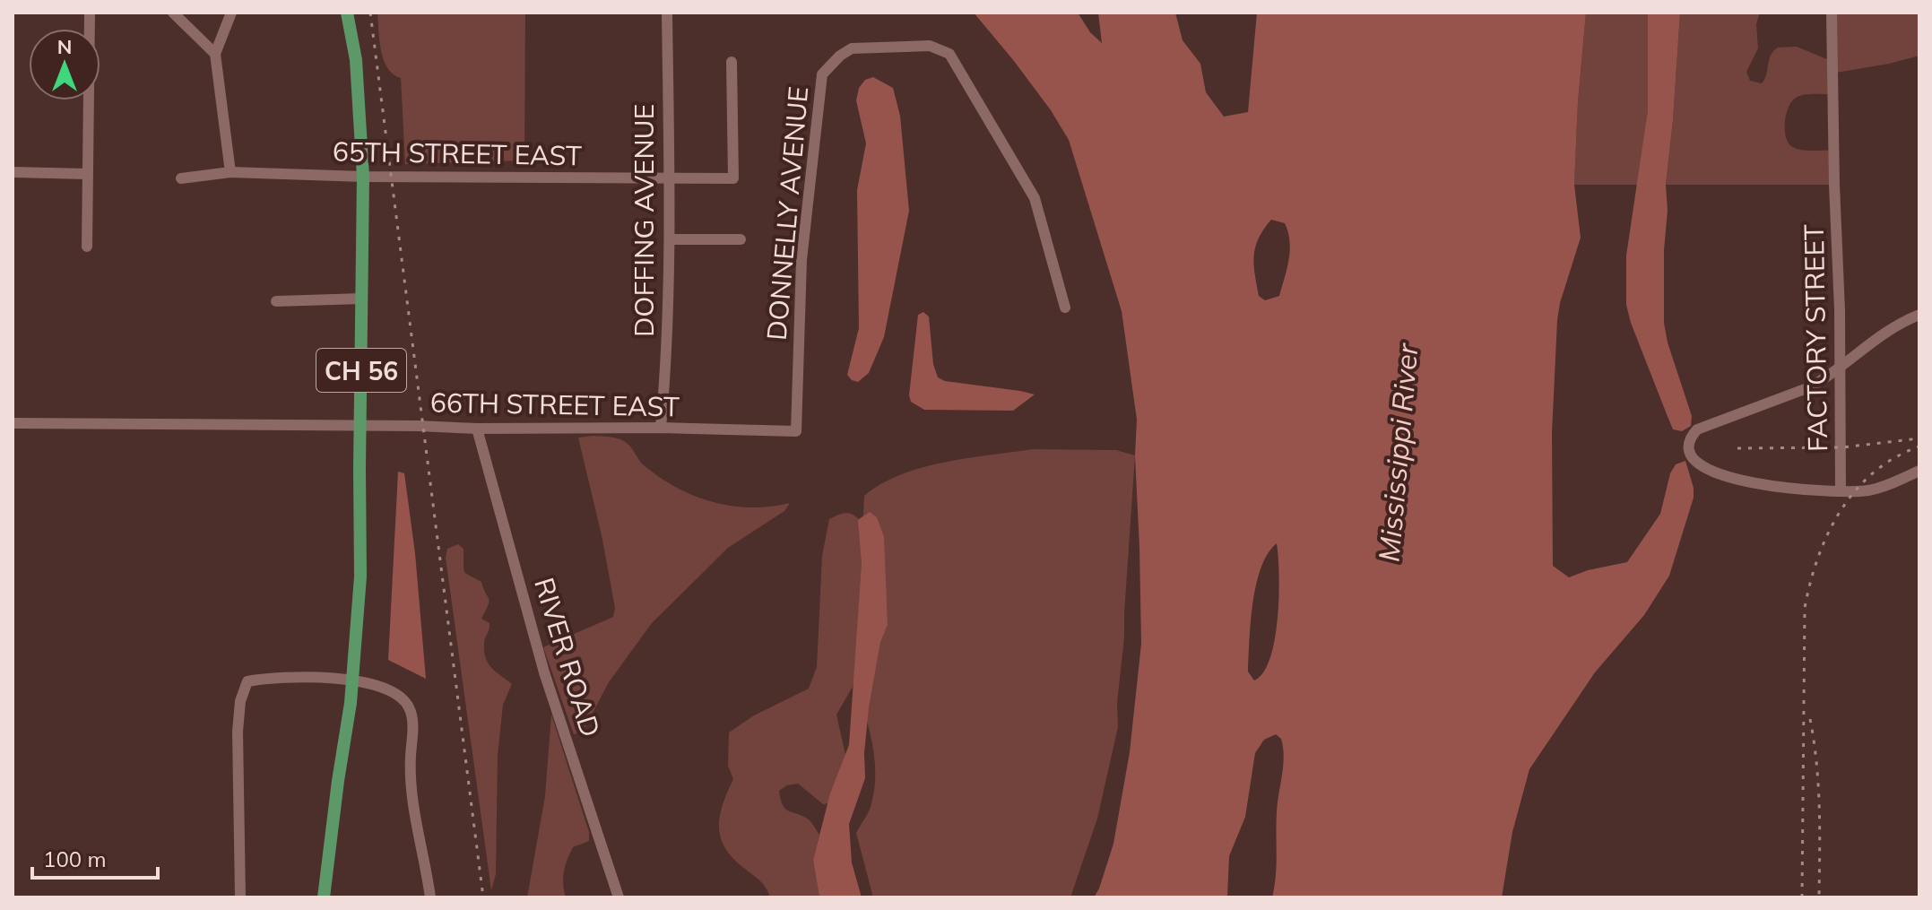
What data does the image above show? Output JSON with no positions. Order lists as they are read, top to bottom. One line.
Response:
{"streets":{"main road":["CH 56"],"street":["65TH STREET EAST","DONNELLY AVENUE","DOFFING AVENUE","FACTORY STREET","66TH STREET EAST","RIVER ROAD"]},"crossings":[["65TH STREET EAST","DOFFING AVENUE"],["65TH STREET EAST","CH 56"],["DONNELLY AVENUE","66TH STREET EAST"],["DOFFING AVENUE","66TH STREET EAST"],["CH 56","66TH STREET EAST"],["66TH STREET EAST","RIVER ROAD"]],"water":["Mississippi River"],"scale_bar":"100 m","north":"top"}
